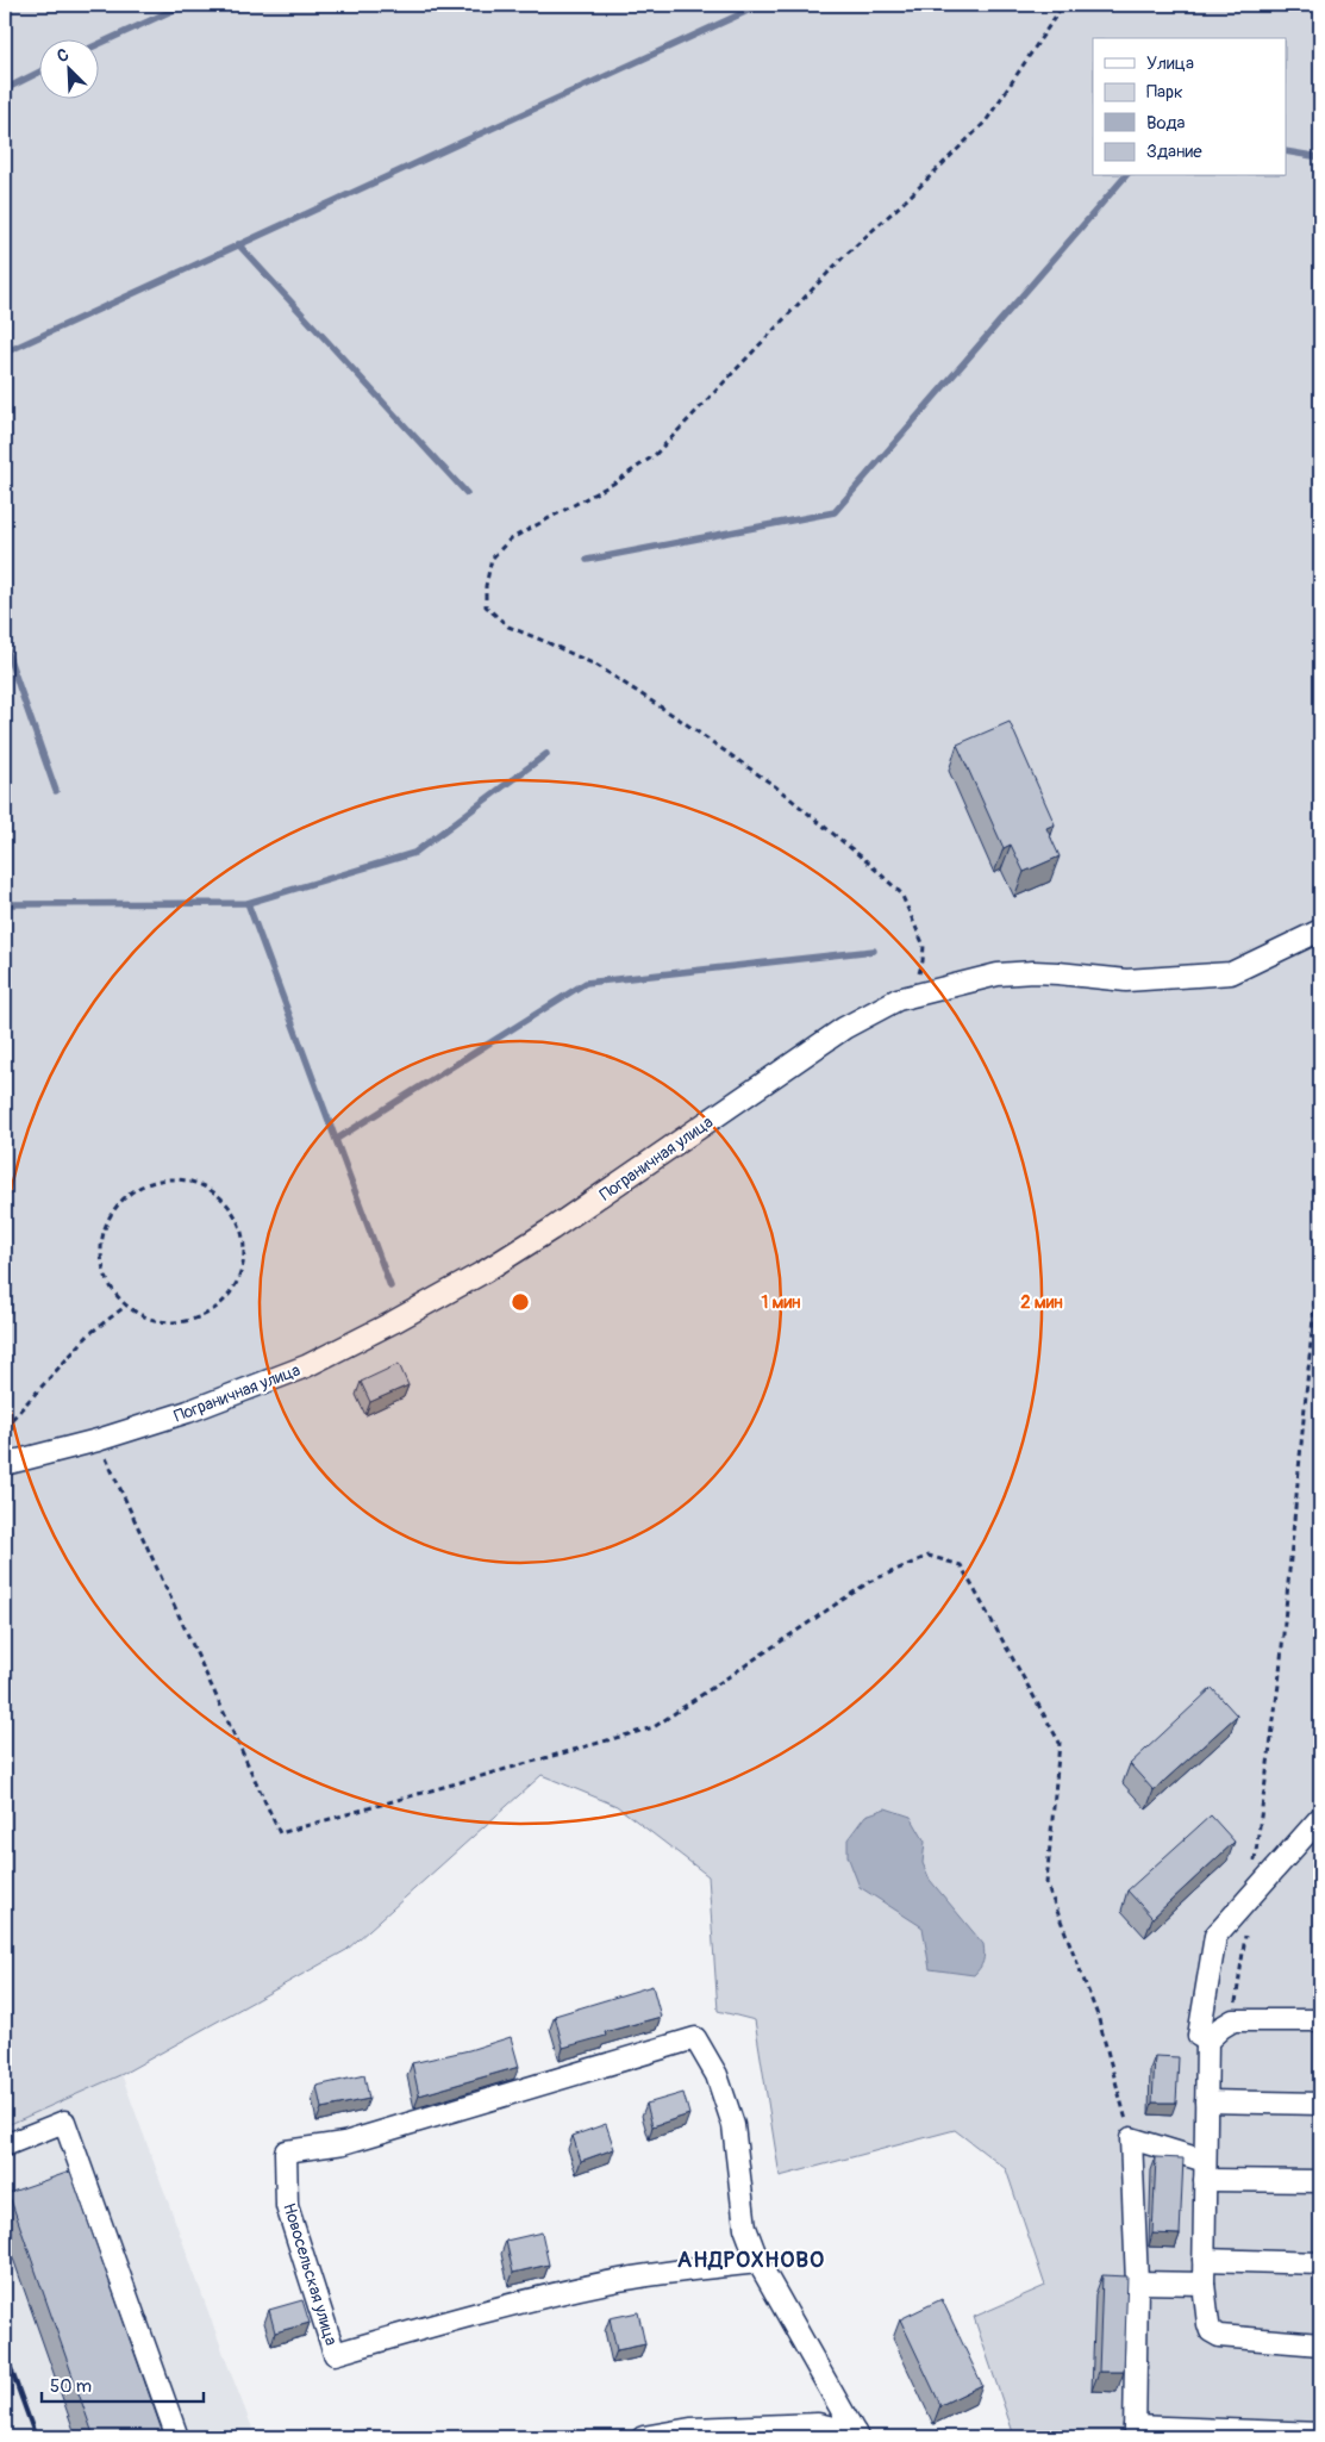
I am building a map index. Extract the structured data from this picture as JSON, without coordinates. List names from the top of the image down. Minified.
{"streets":{"street":["Пограничная улица","Новосельская улица"]},"districts":["АНДРОХНОВО"],"legend":["Улица","Парк","Вода","Здание"],"scale_bar":"50 m","north":"top left","rings":["1 мин","2 мин"]}
